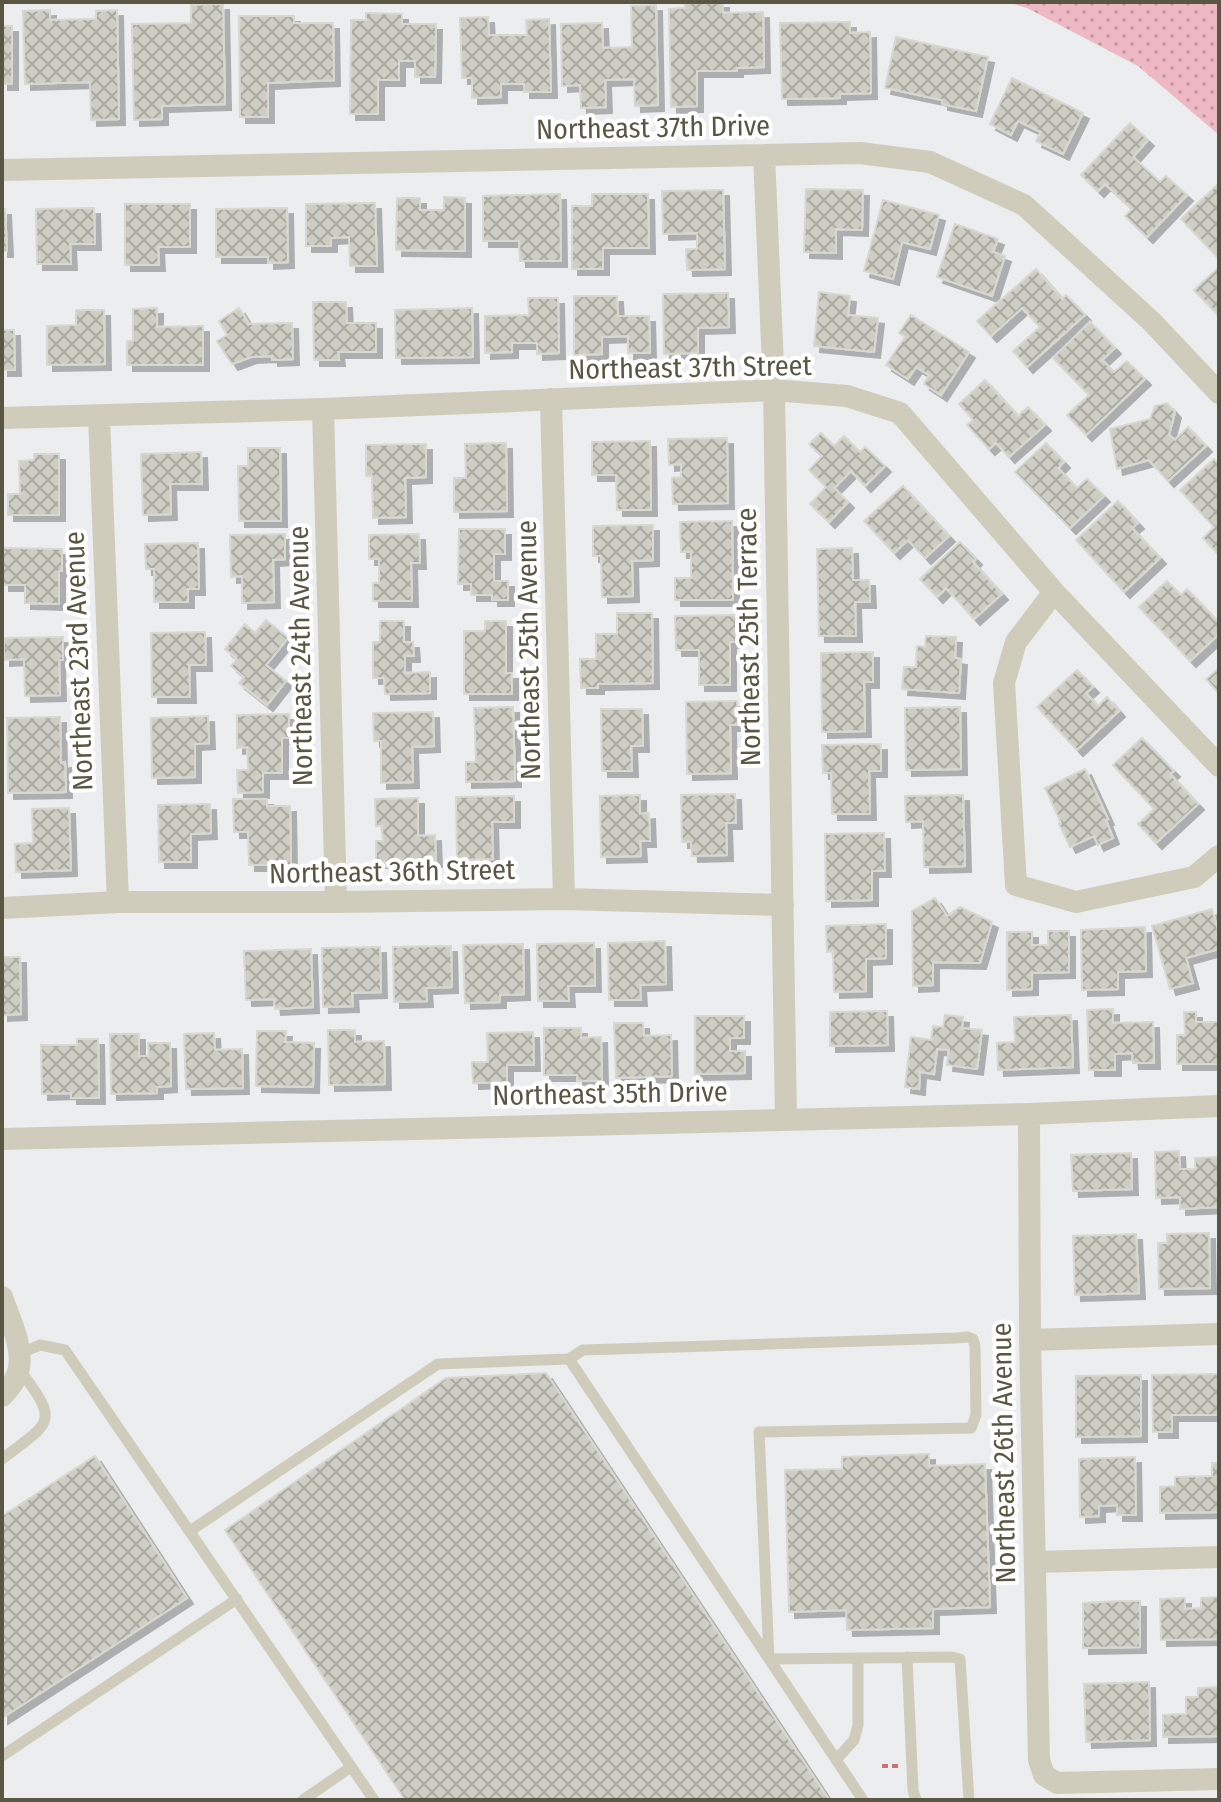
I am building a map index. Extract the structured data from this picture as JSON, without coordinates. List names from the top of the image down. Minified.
{"streets":{"street":["Northeast 37th Drive","Northeast 37th Street","Northeast 25th Terrace","Northeast 25th Avenue","Northeast 24th Avenue","Northeast 23rd Avenue","Northeast 36th Street","Northeast 35th Drive","Northeast 26th Avenue"]},"crossings":[["Northeast 37th Drive","Northeast 25th Terrace"],["Northeast 37th Street","Northeast 25th Terrace"],["Northeast 37th Street","Northeast 25th Avenue"],["Northeast 37th Street","Northeast 24th Avenue"],["Northeast 37th Street","Northeast 23rd Avenue"],["Northeast 25th Terrace","Northeast 36th Street"],["Northeast 25th Terrace","Northeast 35th Drive"],["Northeast 25th Avenue","Northeast 36th Street"],["Northeast 24th Avenue","Northeast 36th Street"],["Northeast 23rd Avenue","Northeast 36th Street"],["Northeast 35th Drive","Northeast 26th Avenue"]]}
